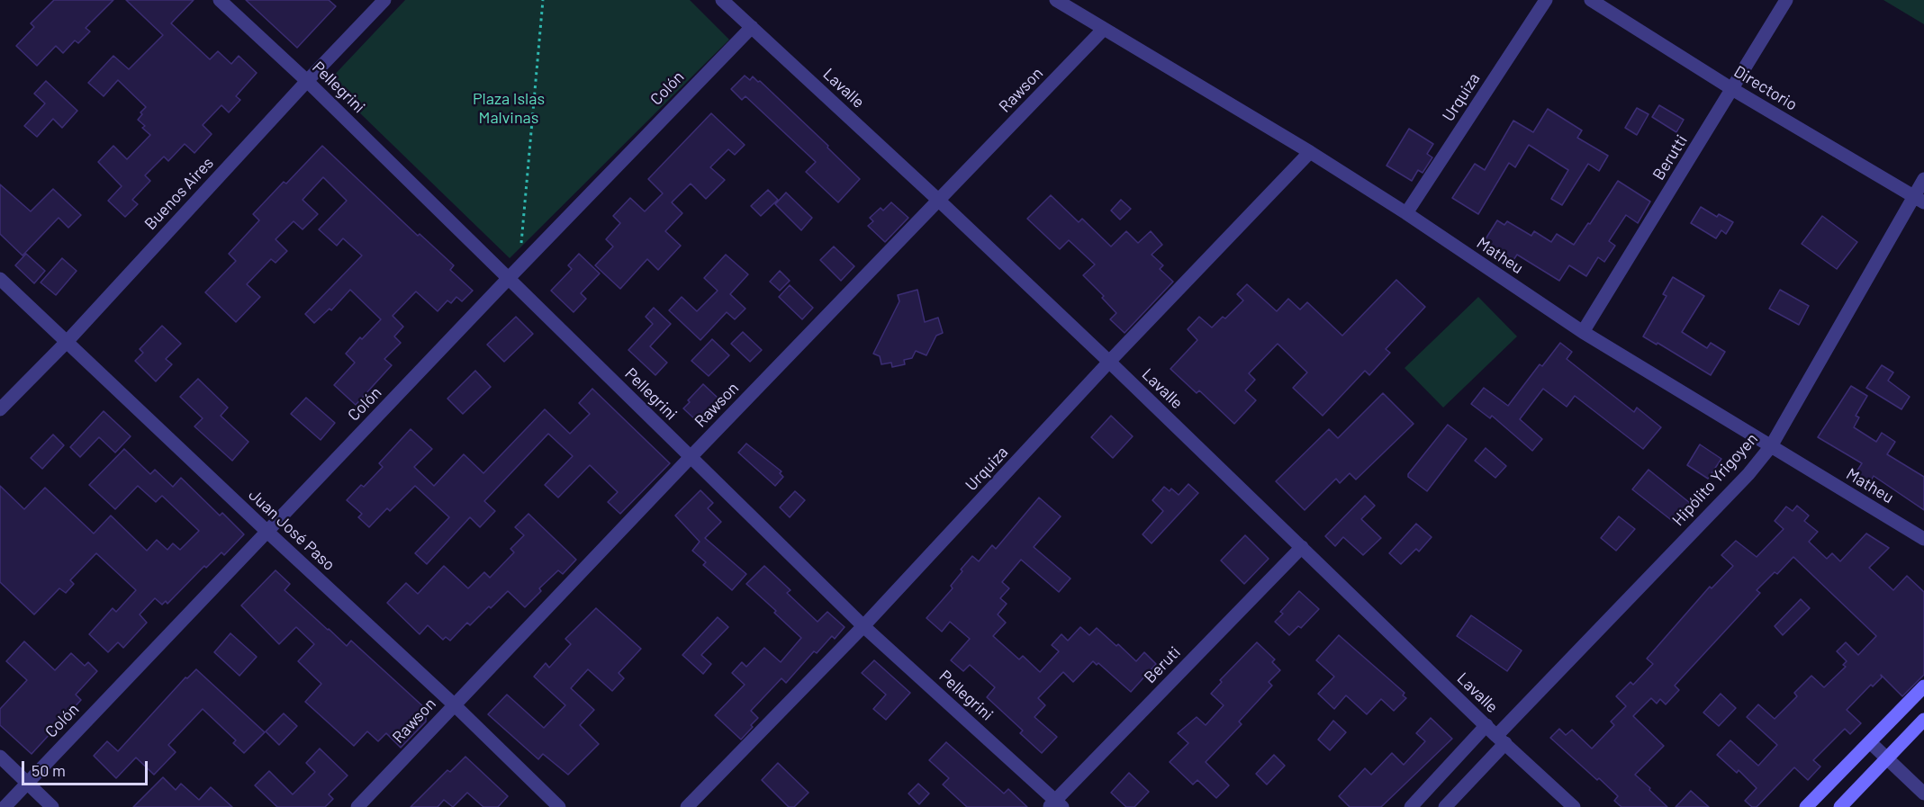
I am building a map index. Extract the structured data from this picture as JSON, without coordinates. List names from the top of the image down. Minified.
{"streets":{"street":["Pellegrini","Colón","Lavalle","Directorio","Rawson","Urquiza","Berutti","Buenos Aires","Matheu","Hipólito Yrigoyen","Juan José Paso","Beruti"]},"crossings":[["Pellegrini","Colón"],["Pellegrini","Rawson"],["Pellegrini","Urquiza"],["Pellegrini","Buenos Aires"],["Pellegrini","Beruti"],["Colón","Lavalle"],["Colón","Juan José Paso"],["Lavalle","Rawson"],["Lavalle","Urquiza"],["Lavalle","Hipólito Yrigoyen"],["Lavalle","Beruti"],["Directorio","Berutti"],["Directorio","Hipólito Yrigoyen"],["Rawson","Matheu"],["Rawson","Juan José Paso"],["Urquiza","Matheu"],["Berutti","Matheu"],["Buenos Aires","Juan José Paso"],["Matheu","Hipólito Yrigoyen"]],"parks":["Plaza Islas Malvinas"],"scale_bar":"50 m"}
